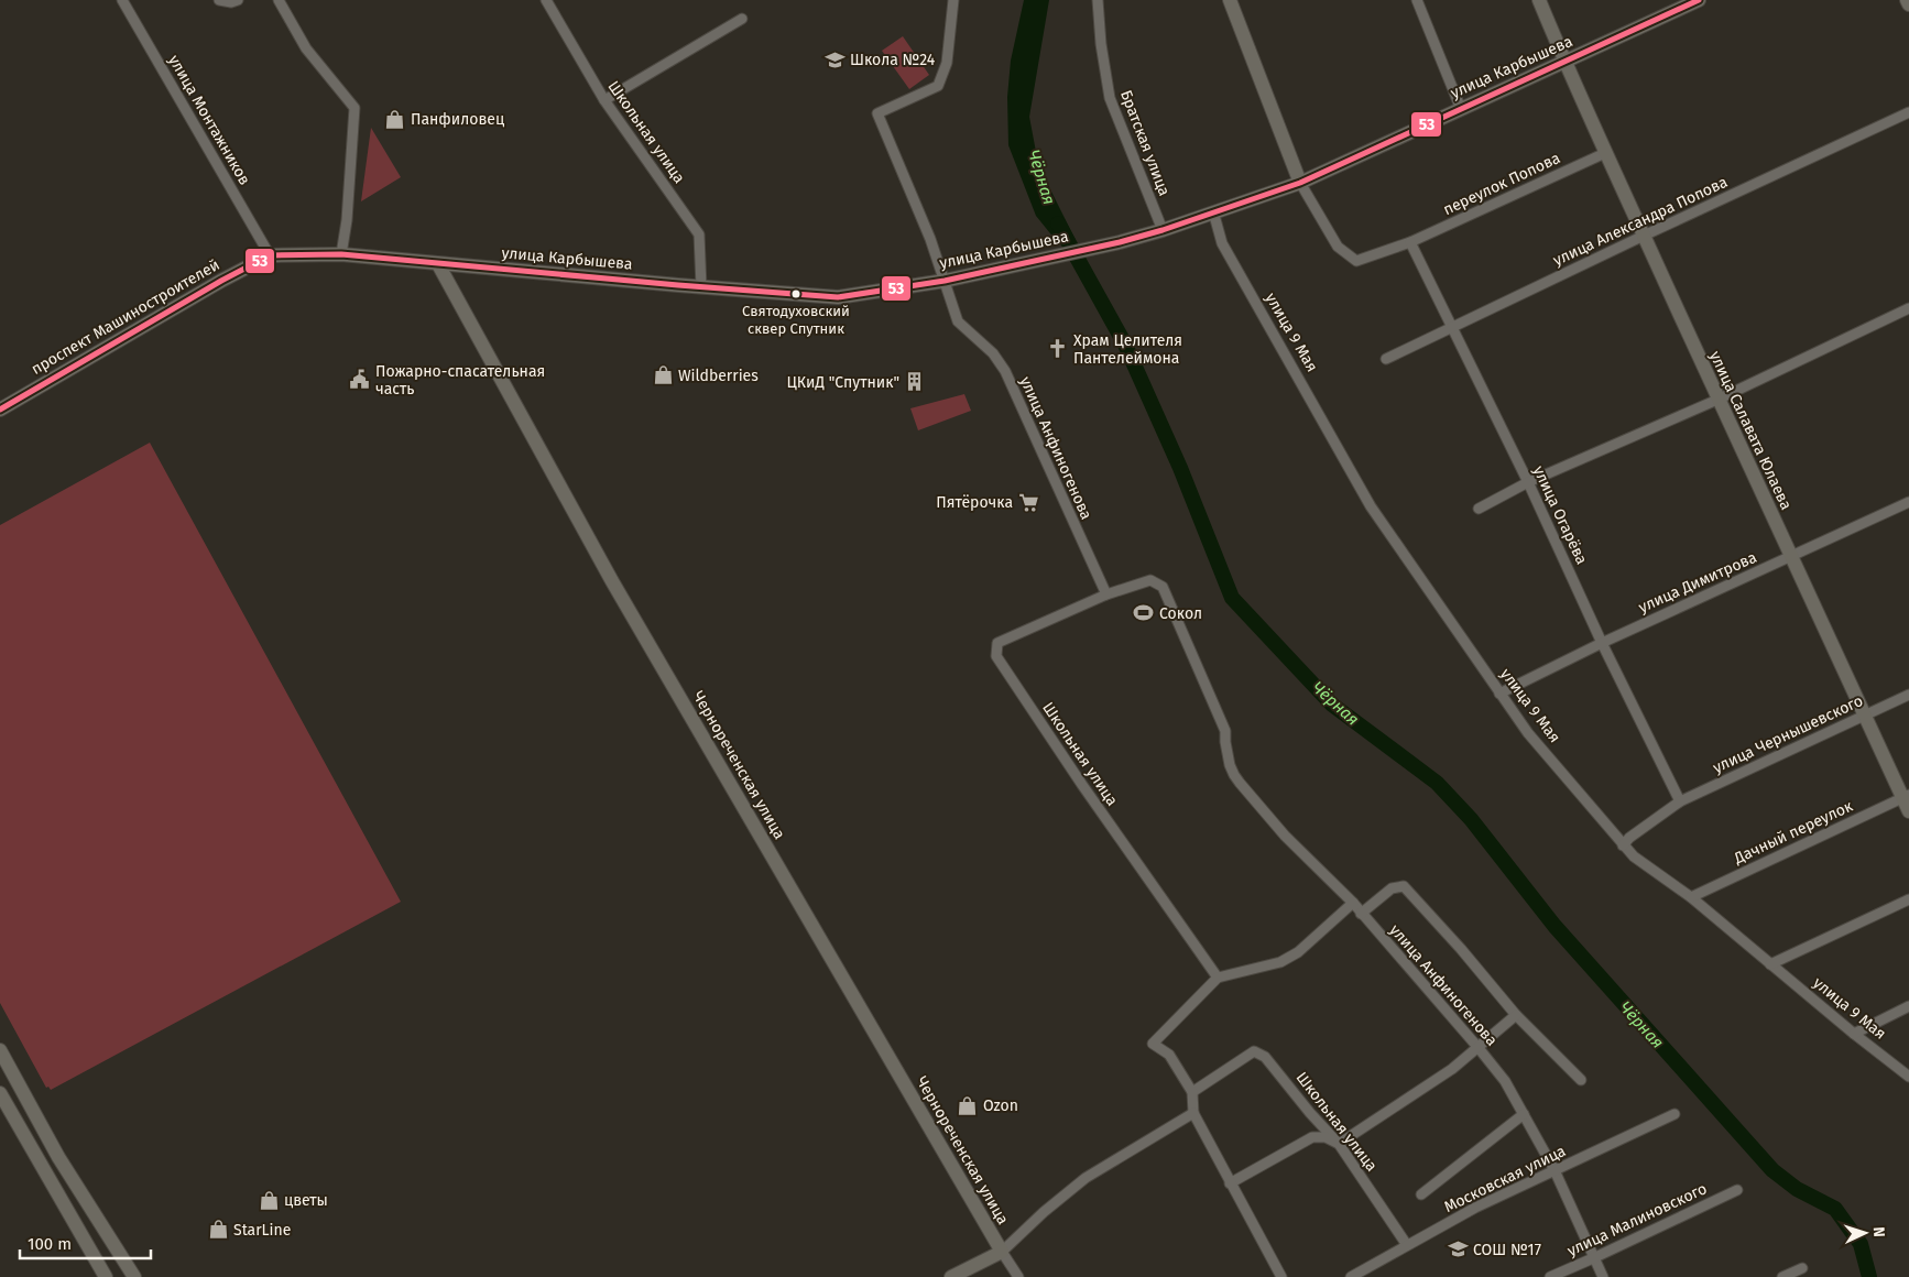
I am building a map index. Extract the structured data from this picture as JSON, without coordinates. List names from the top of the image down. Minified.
{"streets":{"main road":["улица Карбышева","проспект Машиностроителей","улица Салавата Юлаева","Чернореченская улица"],"street":["улица Монтажников","Школьная улица","Братская улица","переулок Попова","улица Александра Попова","улица 9 Мая","улица Анфиногенова","улица Огарёва","улица Димитрова","улица Чернышевского","Дачный переулок","Московская улица","улица Малиновского"]},"crossings":[["улица Карбышева","улица Монтажников"],["улица Карбышева","Школьная улица"],["улица Карбышева","Братская улица"],["улица Карбышева","переулок Попова"],["улица Карбышева","проспект Машиностроителей"],["улица Карбышева","улица 9 Мая"],["улица Карбышева","улица Салавата Юлаева"],["улица Карбышева","улица Анфиногенова"],["улица Карбышева","Чернореченская улица"],["улица Монтажников","проспект Машиностроителей"],["Школьная улица","улица Анфиногенова"],["Школьная улица","Московская улица"],["переулок Попова","улица Салавата Юлаева"],["переулок Попова","улица Огарёва"],["улица Александра Попова","улица Салавата Юлаева"],["улица Александра Попова","улица Огарёва"],["улица 9 Мая","улица Димитрова"],["улица 9 Мая","улица Чернышевского"],["улица 9 Мая","Дачный переулок"],["улица Салавата Юлаева","улица Димитрова"],["улица Салавата Юлаева","улица Чернышевского"],["улица Салавата Юлаева","Дачный переулок"],["улица Анфиногенова","Московская улица"],["улица Анфиногенова","улица Малиновского"],["улица Огарёва","улица Димитрова"],["улица Огарёва","улица Чернышевского"]],"water":["Чёрная"],"places":{"school or university":["Школа №24","СОШ №17"],"shop":["Панфиловец","Wildberries","Ozon","цветы","StarLine"],"other":["Святодуховский сквер Спутник"],"church":["Храм Целителя Пантелеймона"],"public building":["Пожарно-спасательная часть"],"building":["ЦКиД \"Спутник\""],"supermarket":["Пятёрочка"],"sports":["Сокол"]},"lines":["transit line 53"],"scale_bar":"100 m","north":"right"}
